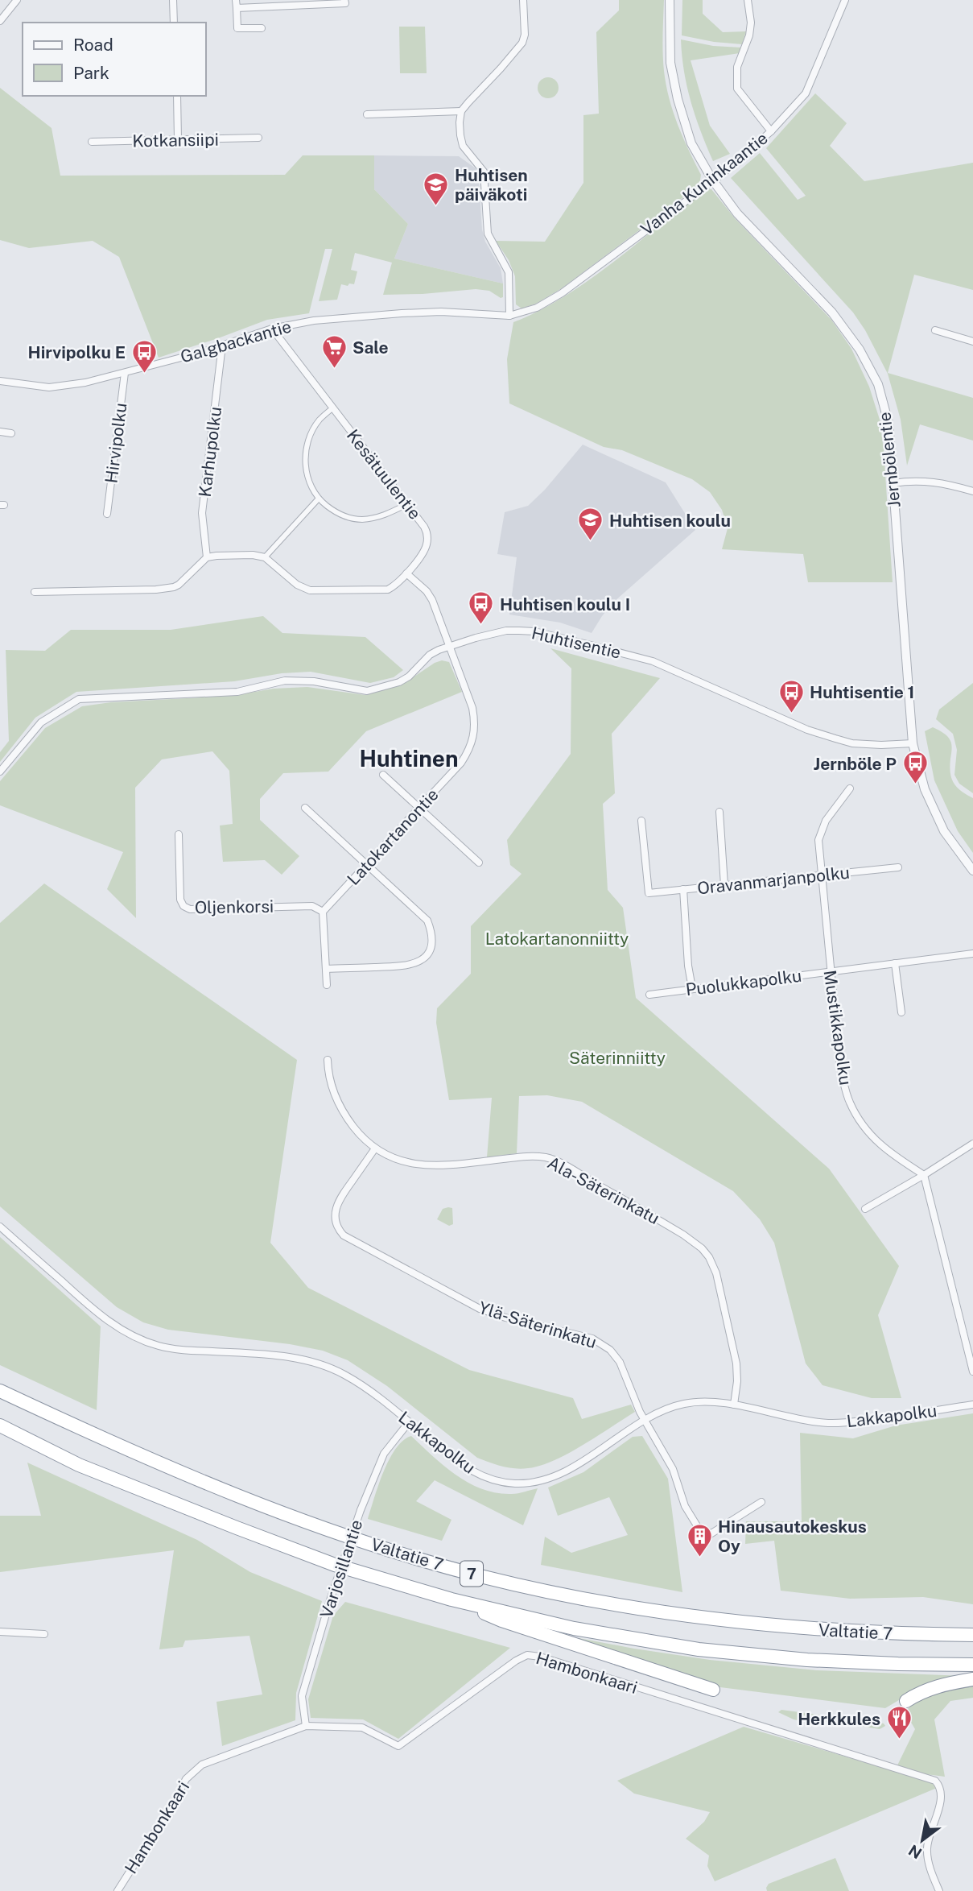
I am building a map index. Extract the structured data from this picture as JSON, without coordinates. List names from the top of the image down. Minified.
{"streets":{"highway":["Valtatie 7","7"],"street":["Kotkansiipi","Vanha Kuninkaantie","Galgbackantie","Hirvipolku","Karhupolku","Jernbölentie","Kesätuulentie","Huhtisentie","Latokartanontie","Oravanmarjanpolku","Oljenkorsi","Puolukkapolku","Mustikkapolku","Ala-Säterinkatu","Ylä-Säterinkatu","Lakkapolku","Varjosillantie","Hambonkaari"]},"crossings":[["Vanha Kuninkaantie","Galgbackantie"],["Vanha Kuninkaantie","Jernbölentie"],["Galgbackantie","Hirvipolku"],["Galgbackantie","Karhupolku"],["Galgbackantie","Kesätuulentie"],["Jernbölentie","Huhtisentie"],["Kesätuulentie","Latokartanontie"],["Huhtisentie","Latokartanontie"],["Latokartanontie","Oljenkorsi"],["Oravanmarjanpolku","Mustikkapolku"],["Puolukkapolku","Mustikkapolku"],["Ala-Säterinkatu","Ylä-Säterinkatu"],["Ala-Säterinkatu","Lakkapolku"],["Ylä-Säterinkatu","Lakkapolku"],["Lakkapolku","Varjosillantie"],["Varjosillantie","Hambonkaari"]],"districts":["Huhtinen"],"parks":["Latokartanonniitty","Säterinniitty"],"places":{"school or university":["Huhtisen päiväkoti","Huhtisen koulu"],"supermarket":["Sale"],"bus stop":["Hirvipolku E","Huhtisen koulu I","Huhtisentie 1","Jernböle P"],"building":["Hinausautokeskus Oy"],"restaurant":["Herkkules"]},"legend":["Road","Park"],"north":"bottom left"}
